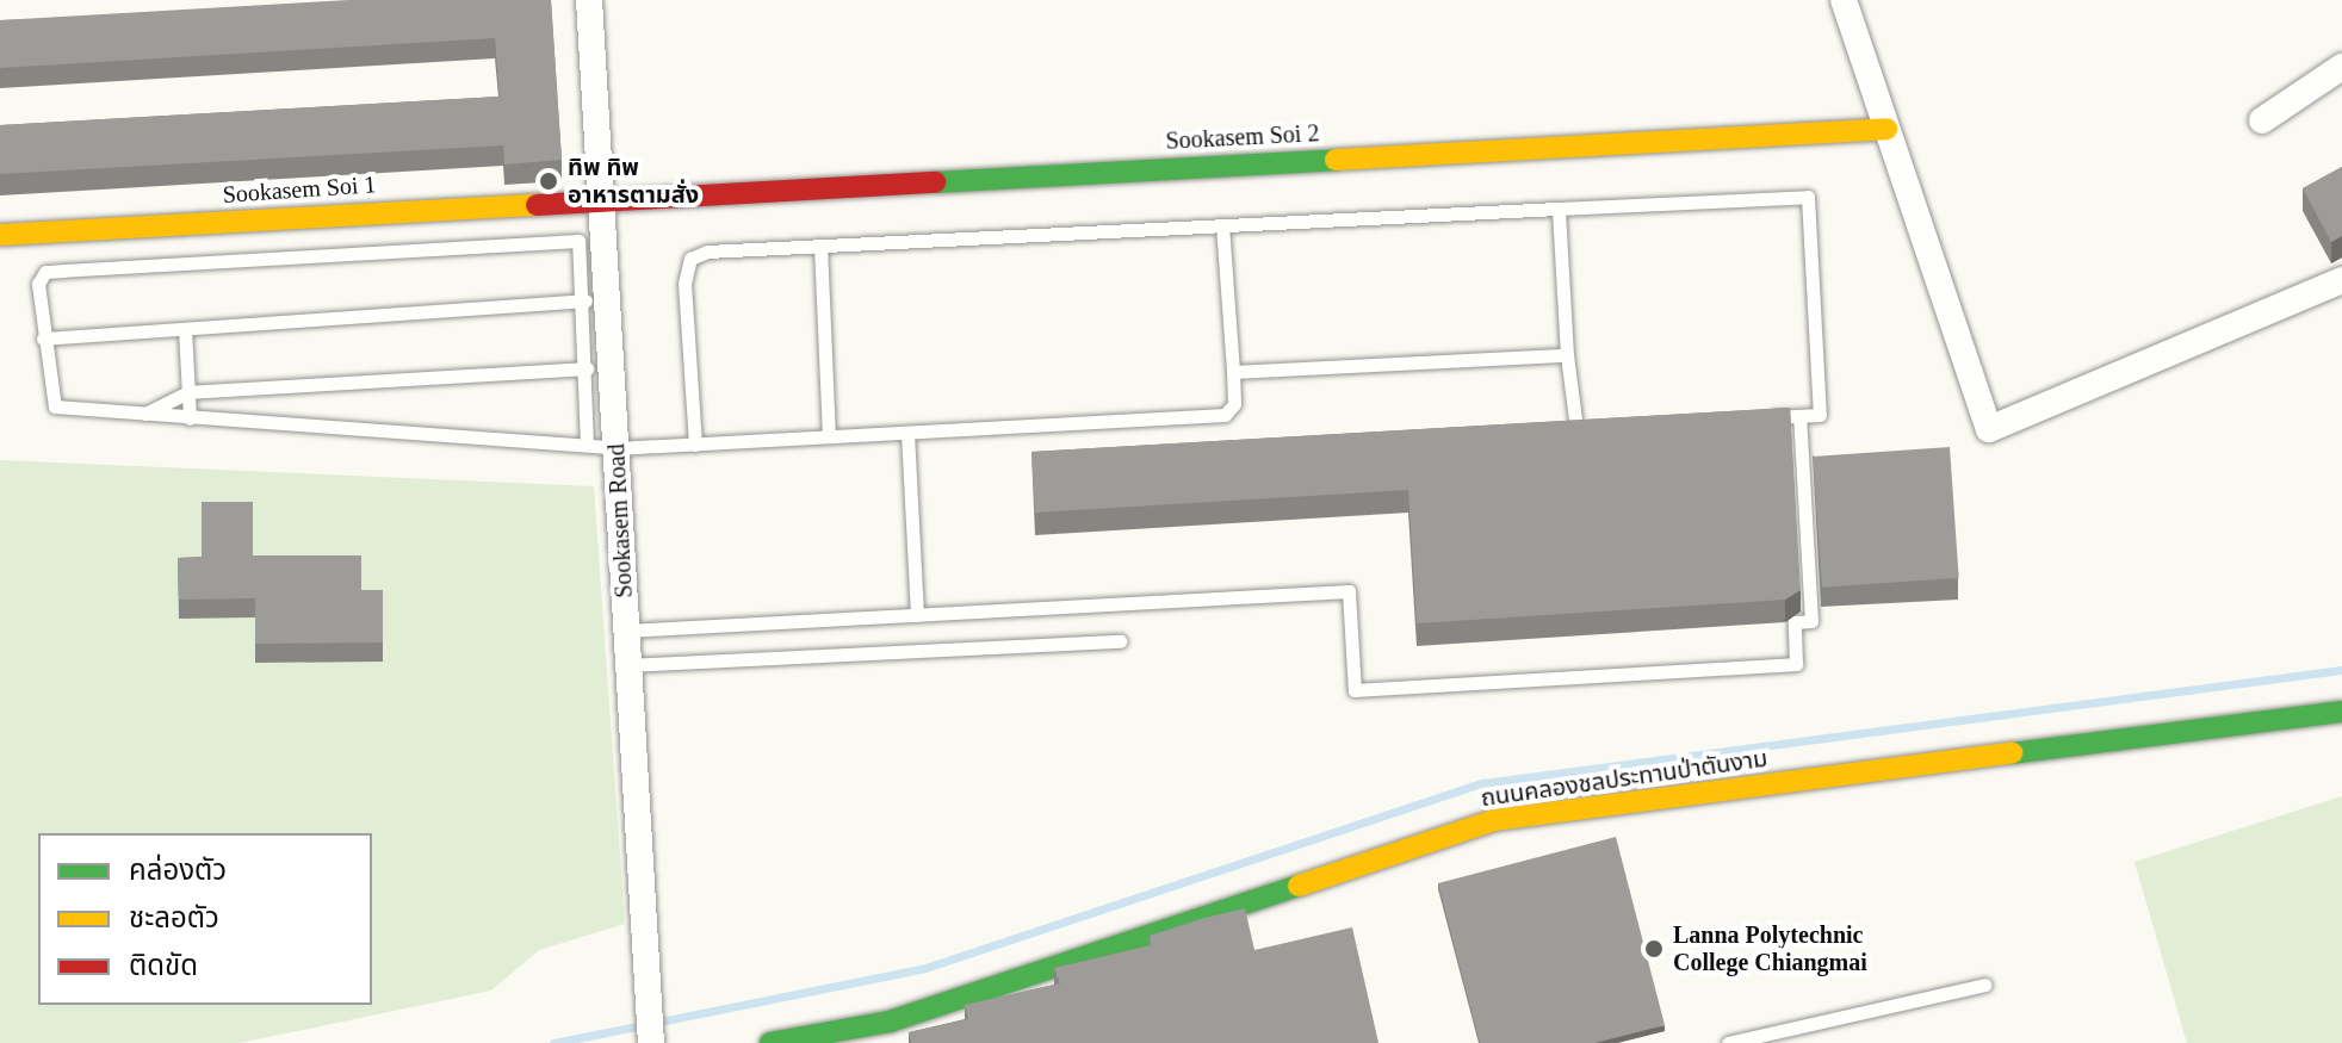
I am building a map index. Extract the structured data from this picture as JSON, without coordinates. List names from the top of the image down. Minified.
{"streets":{"street":["Sookasem Soi 2","Sookasem Soi 1","Sookasem Road","ถนนคลองชลประทานป่าตันงาม"]},"crossings":[["Sookasem Soi 2","Sookasem Soi 1"],["Sookasem Soi 2","Sookasem Road"],["Sookasem Soi 1","Sookasem Road"]],"places":["ทิพ ทิพ อาหารตามสั่ง","Lanna Polytechnic College Chiangmai"],"legend":["คล่องตัว","ชะลอตัว","ติดขัด"]}
